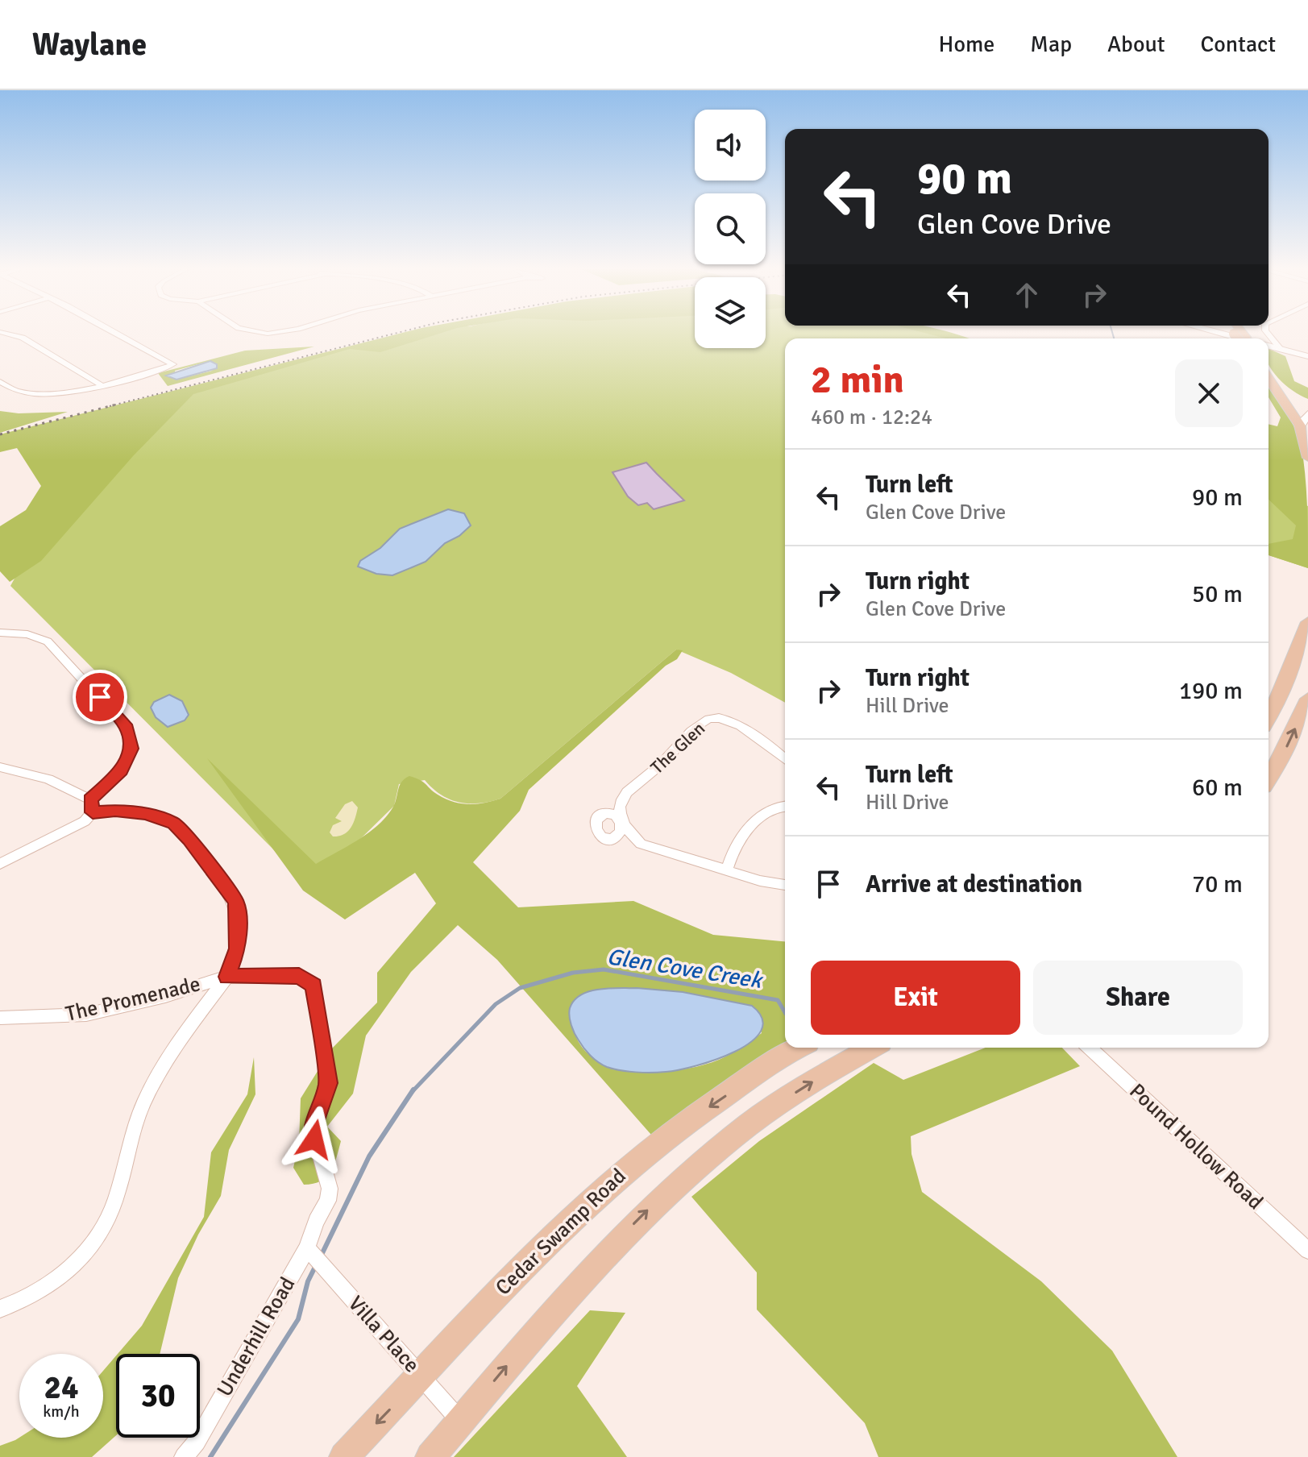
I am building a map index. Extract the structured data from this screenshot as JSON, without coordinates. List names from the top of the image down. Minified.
{"streets":{"main road":["Cedar Swamp Road"],"street":["The Glen","The Promenade","Pound Hollow Road","Villa Place","Underhill Road"]},"crossings":[["The Promenade","Villa Place"],["The Promenade","Underhill Road"],["Cedar Swamp Road","Villa Place"],["Villa Place","Underhill Road"]],"water":["Glen Cove Creek"],"page":{"header":"Waylane","nav":["Home","Map","About","Contact"],"turn":["90 m","Glen Cove Drive"],"heading":["2 min","460 m · 12:24"],"list":[{"name":"Turn left","note":"Glen Cove Drive","value":"90 m"},{"name":"Turn right","note":"Glen Cove Drive","value":"50 m"},{"name":"Turn right","note":"Hill Drive","value":"190 m"},{"name":"Turn left","note":"Hill Drive","value":"60 m"},{"name":"Arrive at destination","value":"70 m"}],"buttons":["Exit","Share"],"speed":"24 km/h","limit":"30"}}
